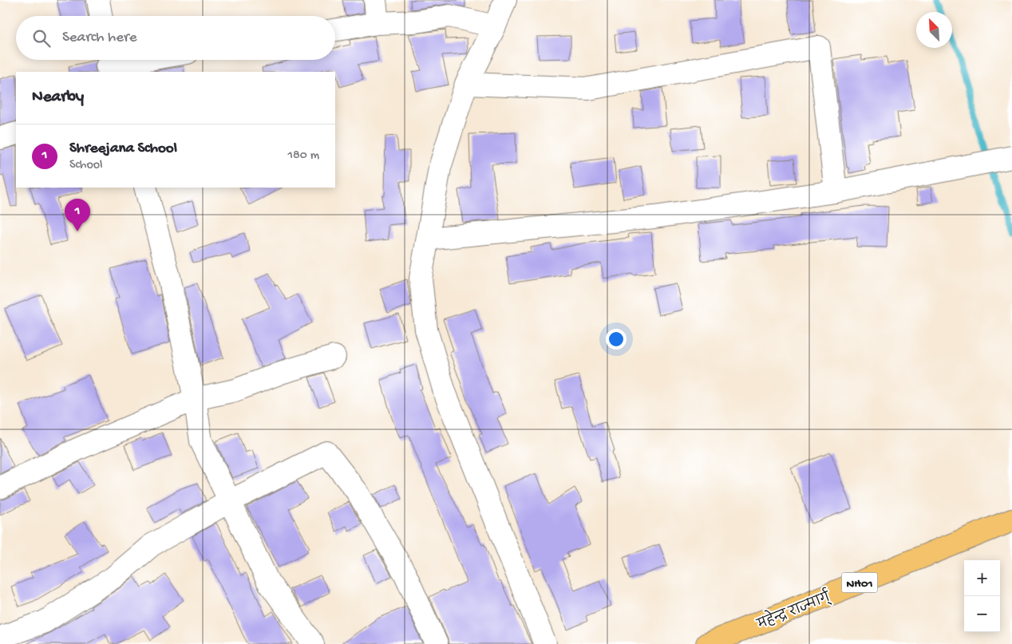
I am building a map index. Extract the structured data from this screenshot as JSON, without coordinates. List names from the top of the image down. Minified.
{"streets":{"highway":["NH01","महेन्द्र राज्मार्ग्"]},"north":"top left","page":{"search":"Search here","heading":"Nearby","list":[{"mark":"1","name":"Shreejana School","note":"School","value":"180 m"}],"pins":"1","map_buttons":["+","−"]}}
